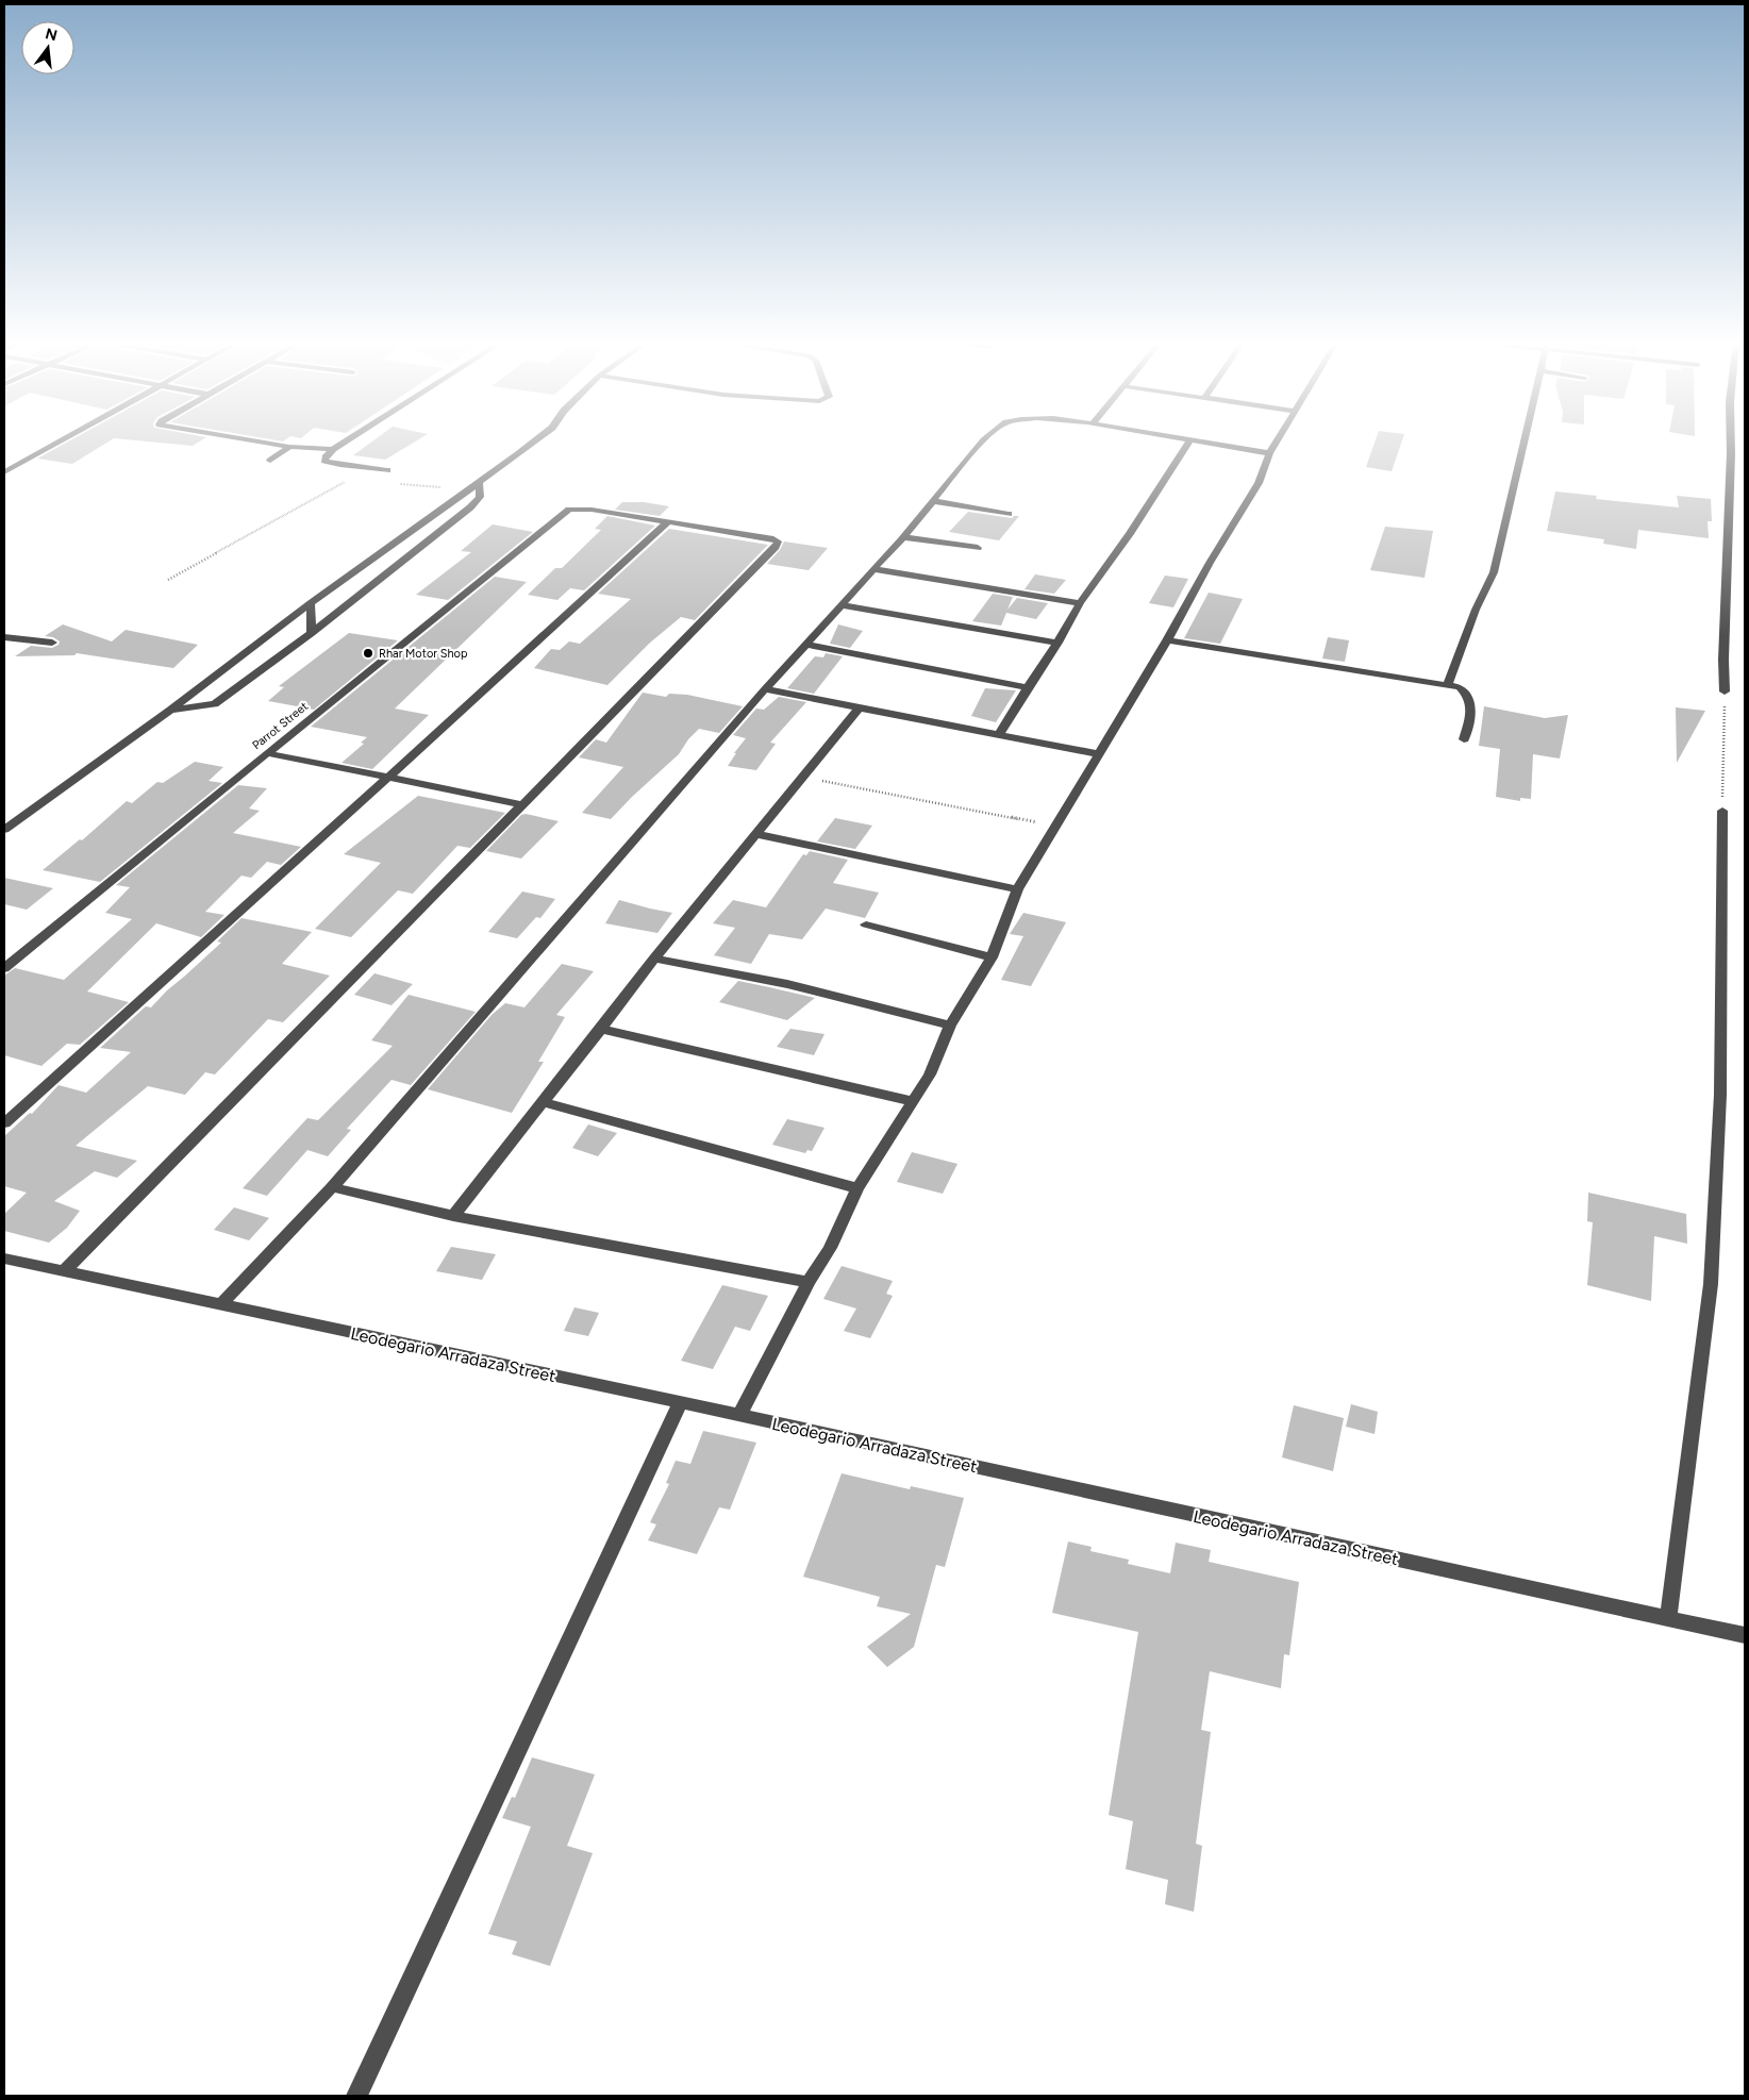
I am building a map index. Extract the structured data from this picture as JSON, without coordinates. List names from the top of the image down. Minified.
{"streets":{"street":["Parrot Street","Leodegario Arradaza Street"]},"places":["Rhar Motor Shop"],"north":"top"}
